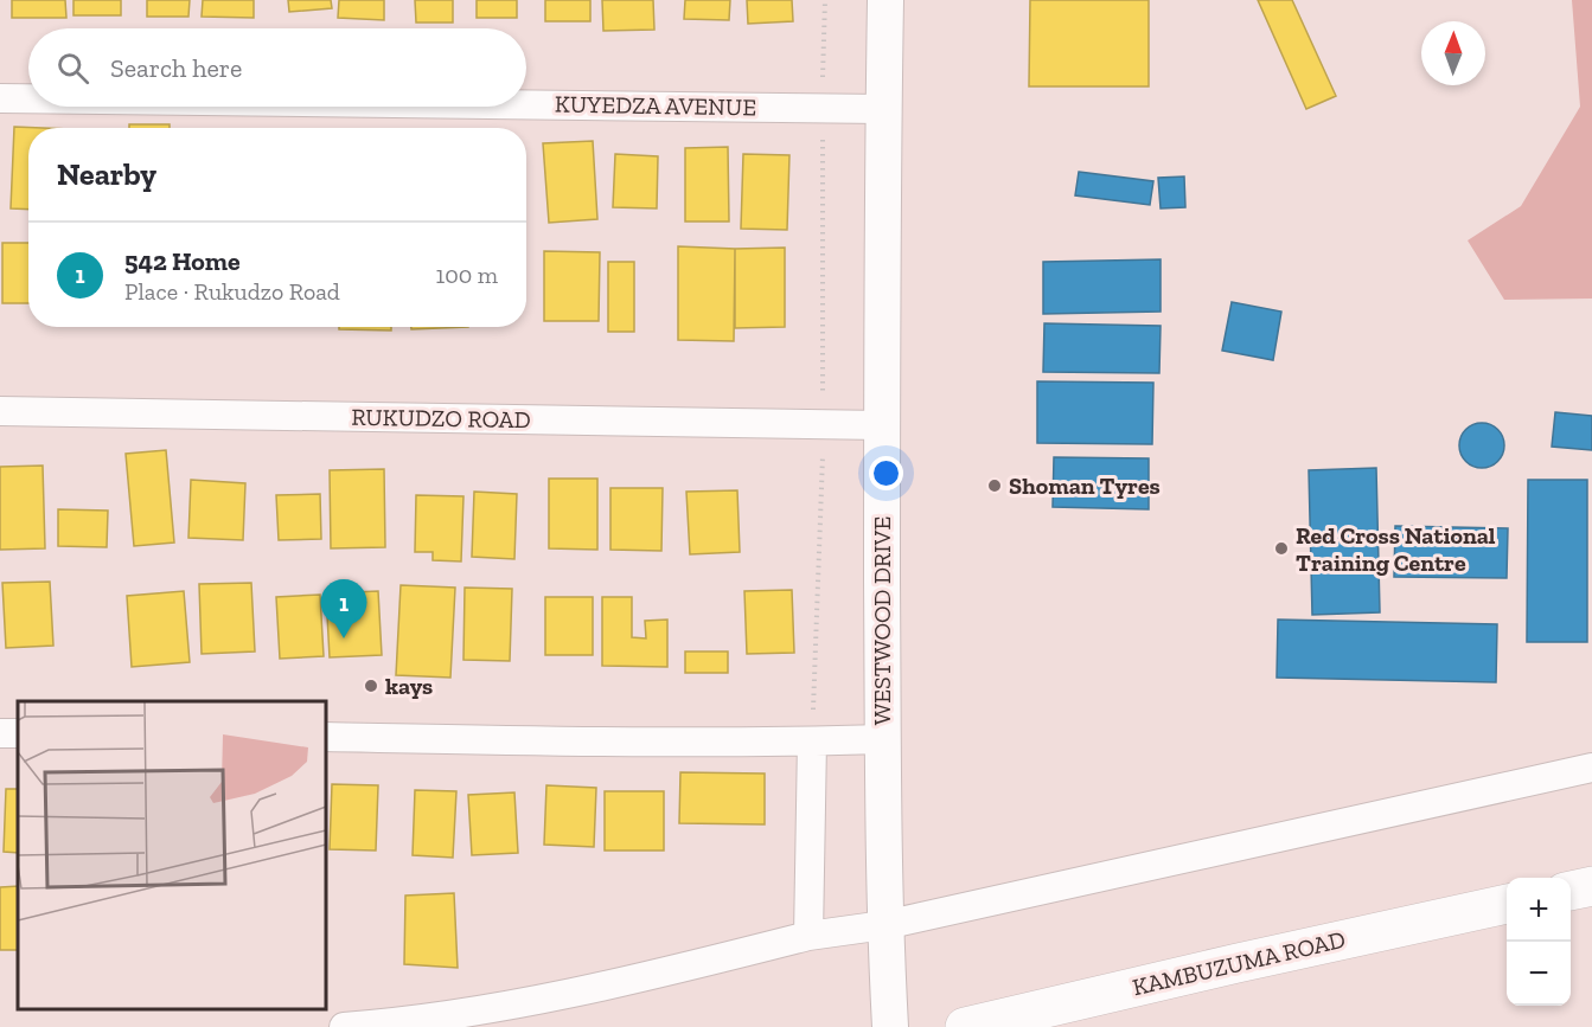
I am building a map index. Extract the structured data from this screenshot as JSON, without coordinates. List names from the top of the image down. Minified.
{"streets":{"main road":["KAMBUZUMA ROAD"],"street":["KUYEDZA AVENUE","RUKUDZO ROAD","WESTWOOD DRIVE"]},"crossings":[["KUYEDZA AVENUE","WESTWOOD DRIVE"],["RUKUDZO ROAD","WESTWOOD DRIVE"]],"places":["Shoman Tyres","Red Cross National Training Centre","kays"],"north":"top","page":{"search":"Search here","heading":"Nearby","list":[{"mark":"1","name":"542 Home","note":"Place · Rukudzo Road","value":"100 m"}],"pins":"1","map_buttons":["+","−"]}}
